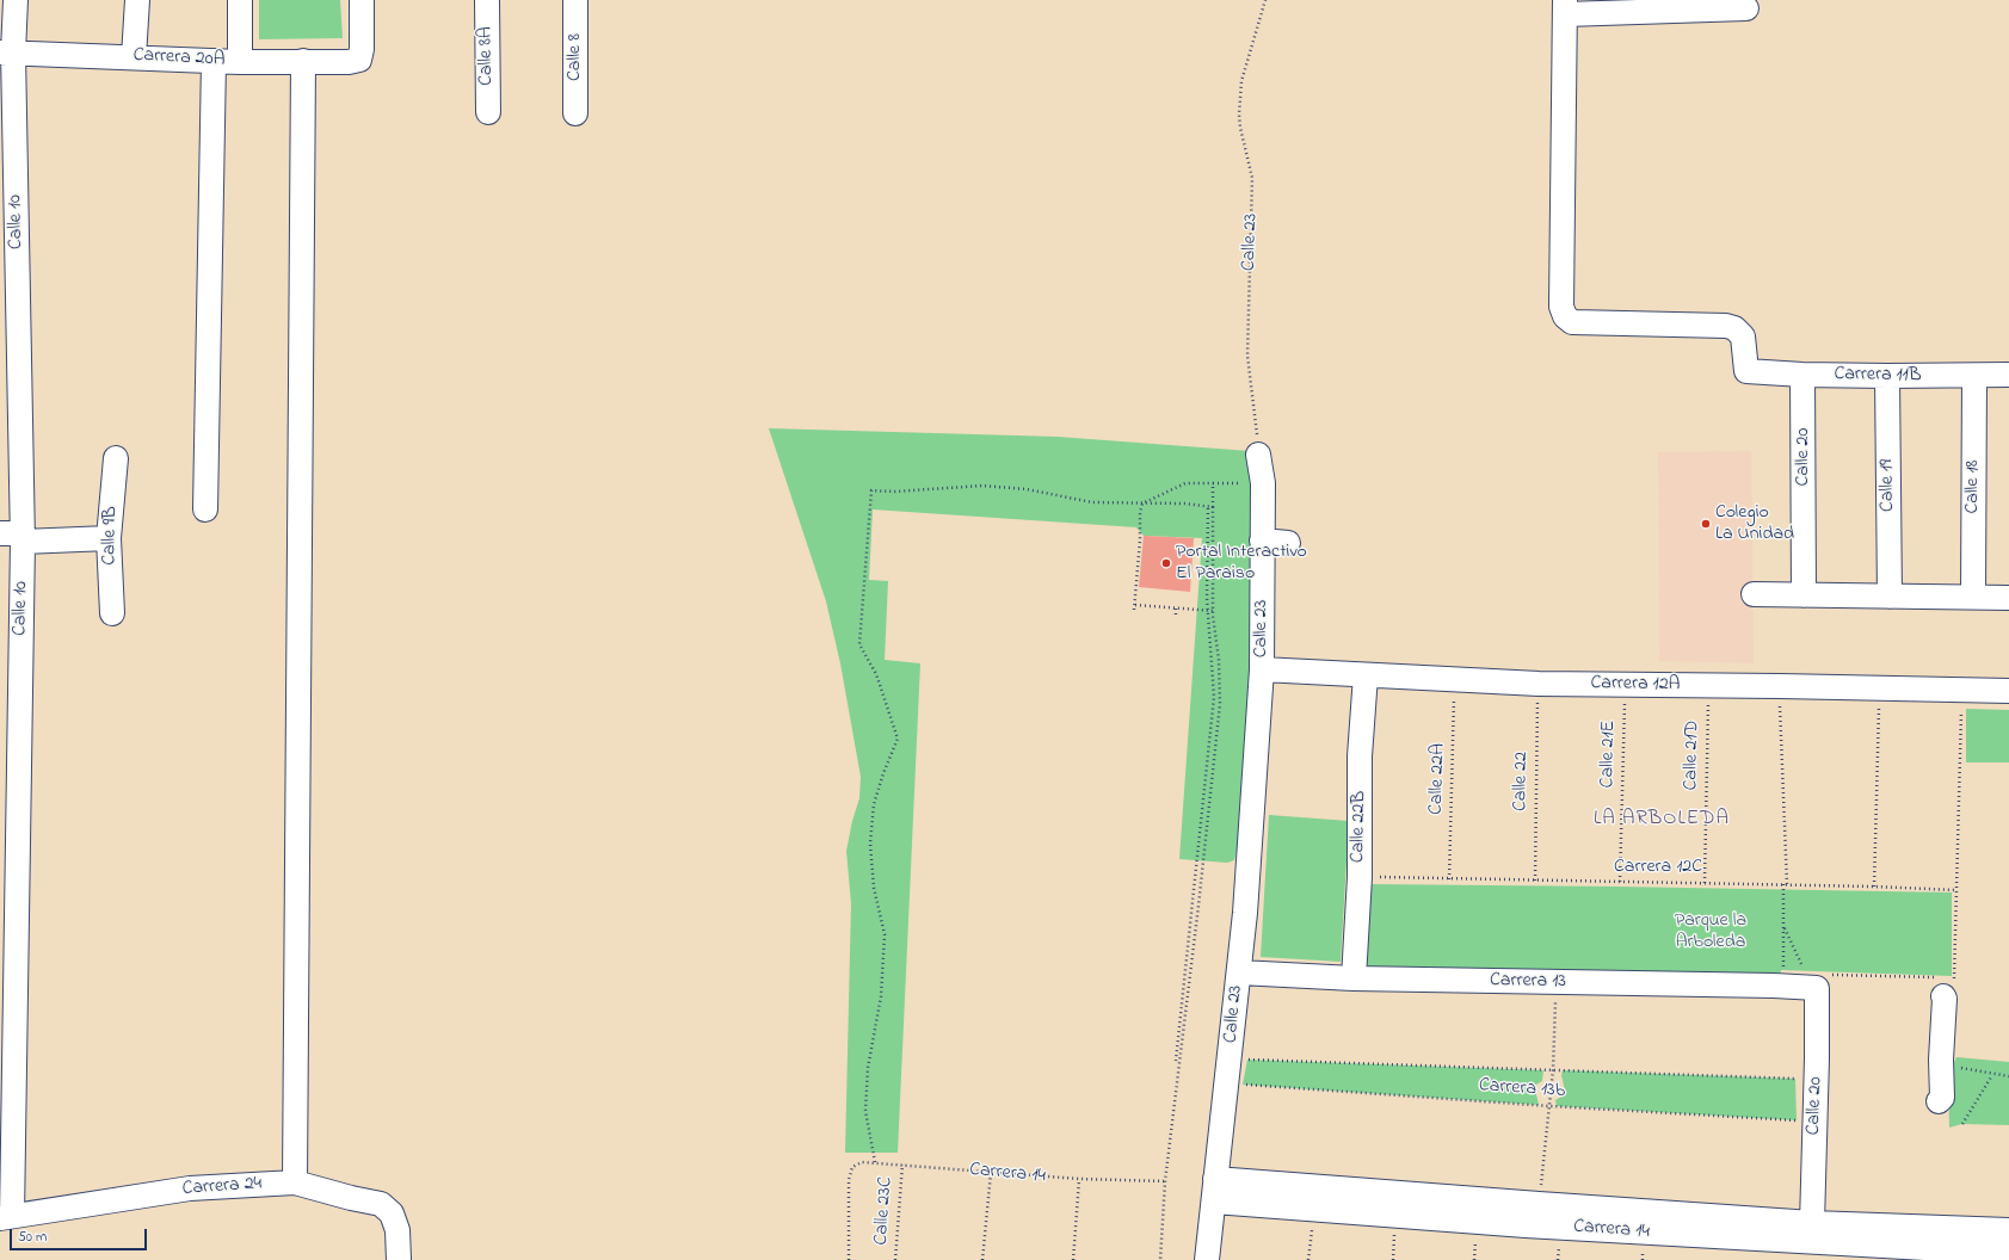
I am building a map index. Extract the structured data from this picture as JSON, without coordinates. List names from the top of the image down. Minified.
{"streets":{"street":["Calle 8A","Calle 8","Carrera 20A","Calle 10","Calle 23","Carrera 11B","Calle 20","Calle 19","Calle 18","Calle 9B","Carrera 12A","Calle 22B","Carrera 13","Carrera 14","Carrera 24"],"path":["Calle 21E","Calle 21D","Calle 22A","Calle 22","Carrera 12C","Carrera 13b","Calle 23C"]},"crossings":[["Carrera 20A","Calle 10"],["Calle 10","Carrera 24"],["Calle 23","Carrera 12A"],["Calle 23","Carrera 13"],["Calle 23","Carrera 13b"],["Calle 23","Carrera 14"],["Carrera 11B","Calle 20"],["Carrera 11B","Calle 19"],["Carrera 11B","Calle 18"],["Calle 20","Carrera 13"],["Calle 20","Carrera 13b"],["Calle 20","Carrera 14"],["Carrera 12A","Calle 21E"],["Carrera 12A","Calle 21D"],["Carrera 12A","Calle 22A"],["Carrera 12A","Calle 22"],["Carrera 12A","Calle 22B"],["Calle 21E","Carrera 12C"],["Calle 21D","Carrera 12C"],["Calle 22A","Carrera 12C"],["Calle 22","Carrera 12C"],["Calle 22B","Carrera 12C"],["Calle 22B","Carrera 13"],["Carrera 14","Calle 23C"]],"districts":["LA ARBOLEDA"],"parks":["Parque la Arboleda"],"places":["Colegio La Unidad","Portal Interactivo El Paraiso"],"scale_bar":"50 m"}
